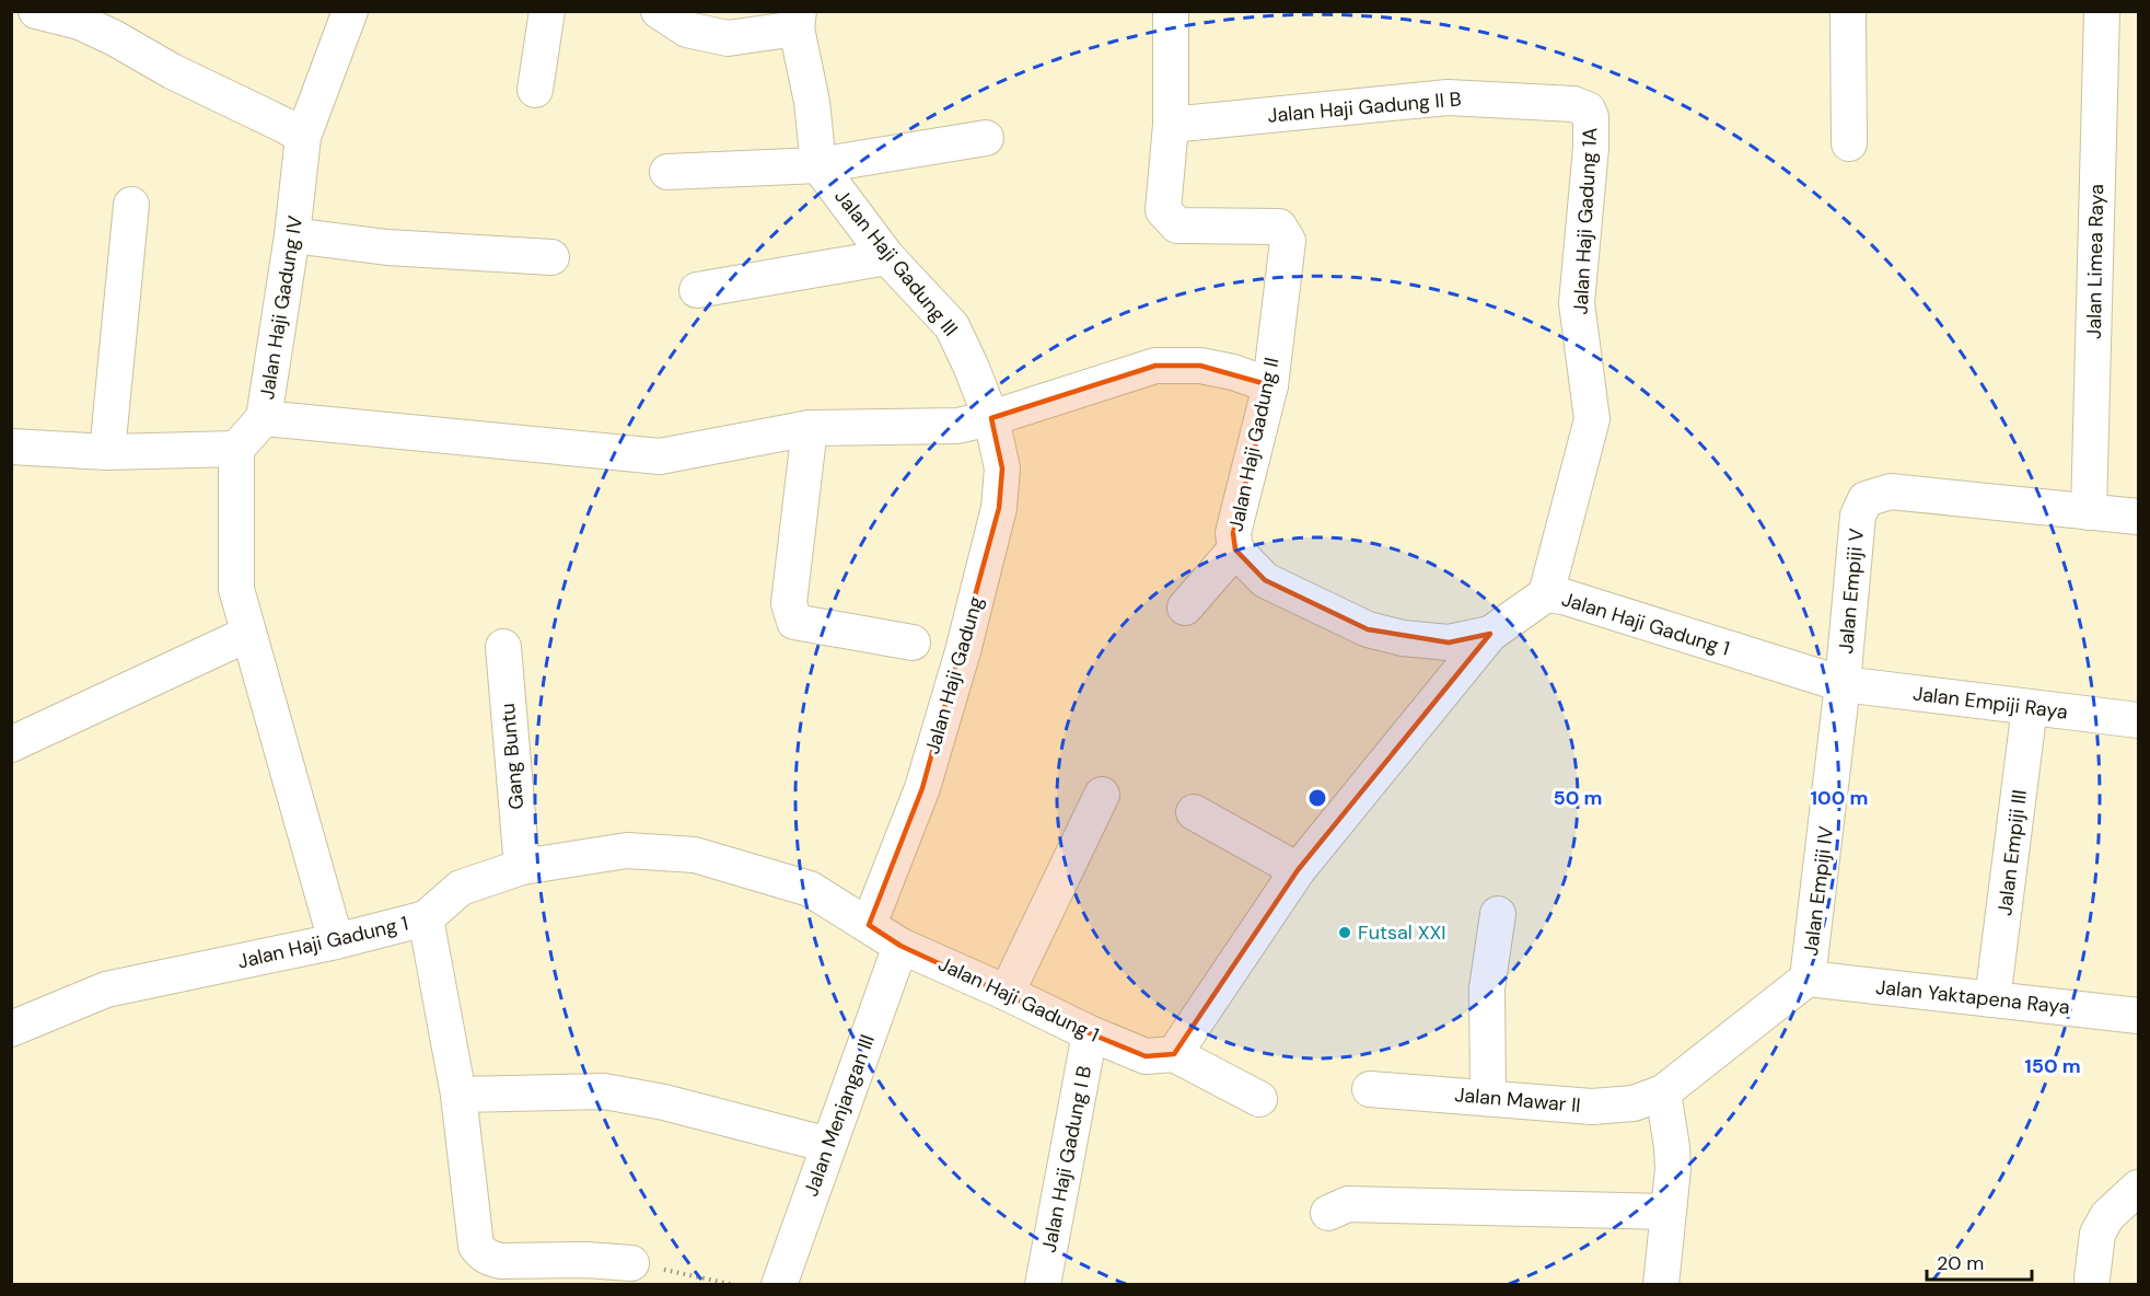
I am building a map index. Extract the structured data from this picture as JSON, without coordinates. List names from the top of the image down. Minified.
{"streets":{"street":["Jalan Haji Gadung II B","Jalan Haji Gadung 1A","Jalan Limea Raya","Jalan Haji Gadung III","Jalan Haji Gadung IV","Jalan Haji Gadung II","Jalan Empiji V","Jalan Haji Gadung 1","Jalan Haji Gadung","Jalan Empiji Raya","Gang Buntu","Jalan Empiji III","Jalan Empiji IV","Jalan Yaktapena Raya","Jalan Mawar II","Jalan Menjangan III","Jalan Haji Gadung I B"]},"crossings":[["Jalan Haji Gadung II B","Jalan Haji Gadung 1A"],["Jalan Haji Gadung II B","Jalan Haji Gadung II"],["Jalan Haji Gadung 1A","Jalan Haji Gadung 1"],["Jalan Limea Raya","Jalan Empiji V"],["Jalan Haji Gadung III","Jalan Haji Gadung"],["Jalan Haji Gadung II","Jalan Haji Gadung 1"],["Jalan Empiji V","Jalan Haji Gadung 1"],["Jalan Empiji V","Jalan Empiji Raya"],["Jalan Empiji V","Jalan Empiji IV"],["Jalan Haji Gadung 1","Jalan Haji Gadung"],["Jalan Haji Gadung 1","Jalan Empiji Raya"],["Jalan Haji Gadung 1","Gang Buntu"],["Jalan Haji Gadung 1","Jalan Empiji IV"],["Jalan Haji Gadung 1","Jalan Menjangan III"],["Jalan Haji Gadung 1","Jalan Haji Gadung I B"],["Jalan Empiji Raya","Jalan Empiji III"],["Jalan Empiji Raya","Jalan Empiji IV"],["Jalan Empiji III","Jalan Yaktapena Raya"],["Jalan Empiji IV","Jalan Yaktapena Raya"],["Jalan Empiji IV","Jalan Mawar II"],["Jalan Yaktapena Raya","Jalan Mawar II"]],"places":["Futsal XXI"],"scale_bar":"20 m","rings":["50 m","100 m","150 m"]}
